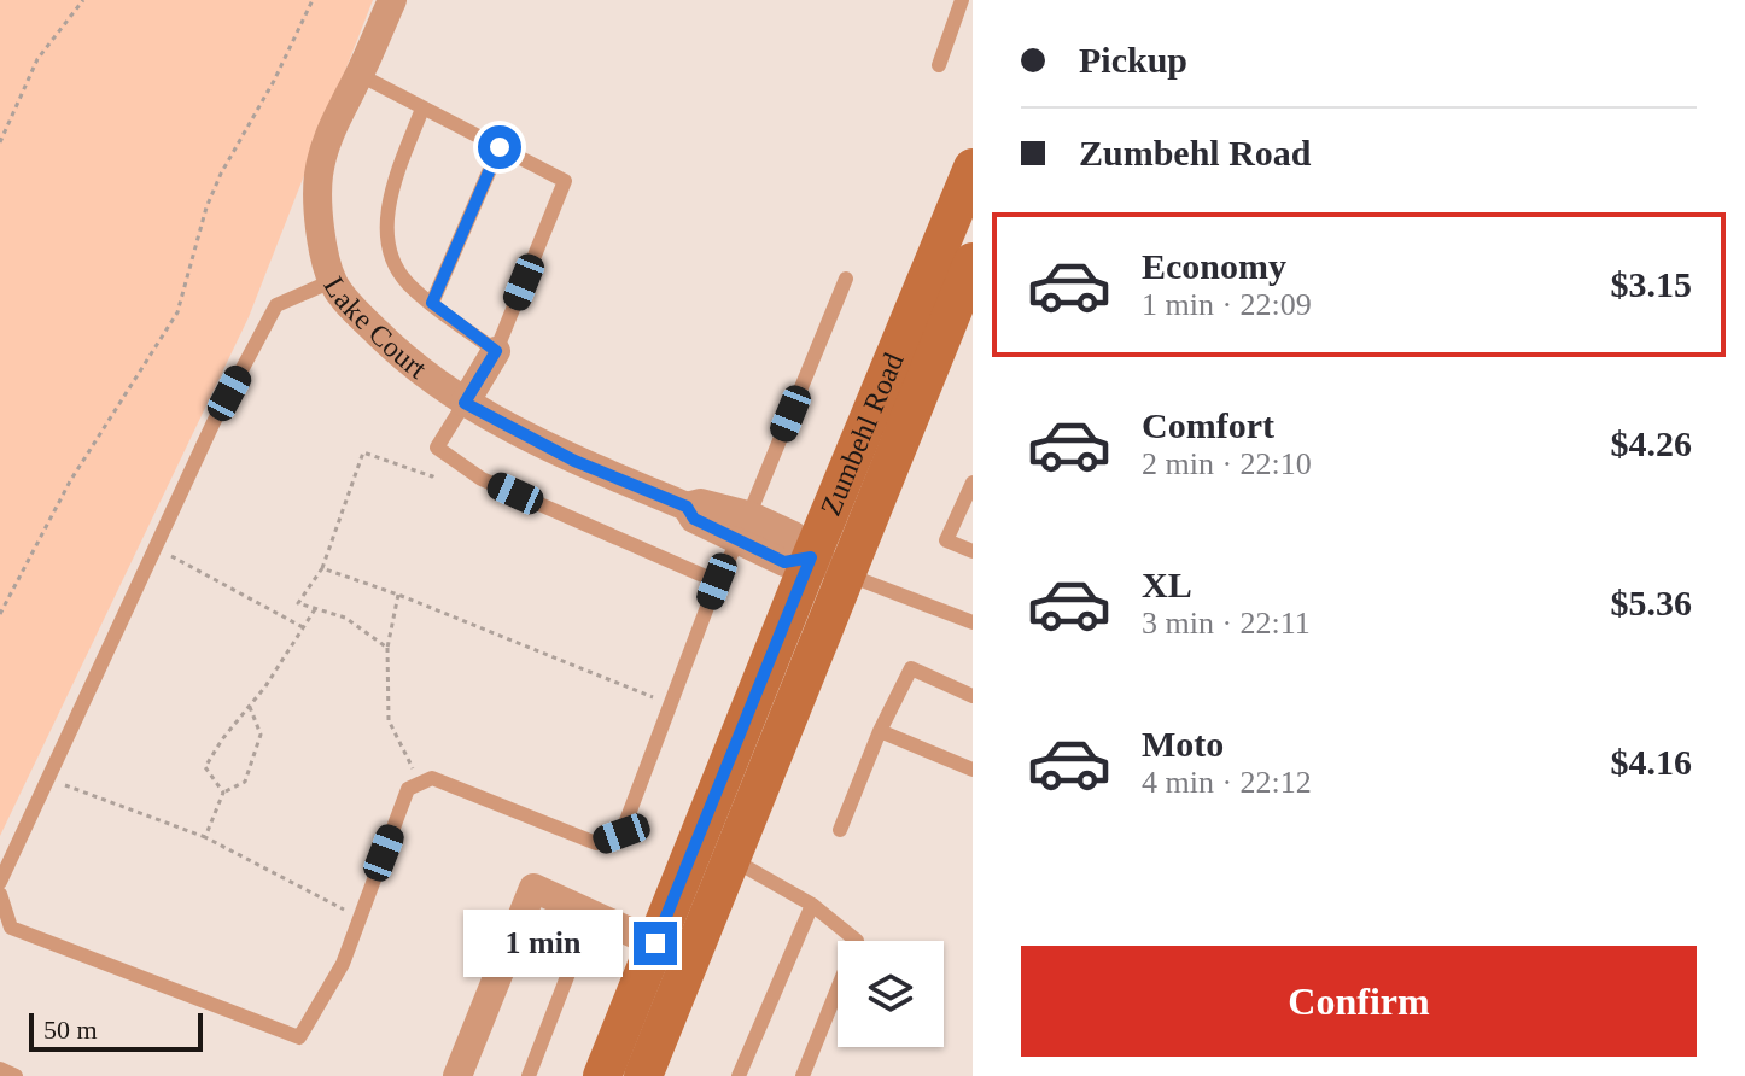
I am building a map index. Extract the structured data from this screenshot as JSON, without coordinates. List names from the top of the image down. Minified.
{"streets":{"main road":["Zumbehl Road"],"street":["Lake Court"]},"crossings":[["Lake Court","Zumbehl Road"]],"scale_bar":"50 m","page":{"banner":["Pickup","Zumbehl Road"],"list":[{"name":"Economy","note":"1 min · 22:09","value":"$3.15"},{"name":"Comfort","note":"2 min · 22:10","value":"$4.26"},{"name":"XL","note":"3 min · 22:11","value":"$5.36"},{"name":"Moto","note":"4 min · 22:12","value":"$4.16"}],"bubble":"1 min","buttons":"Confirm","scale":"50 m"}}
